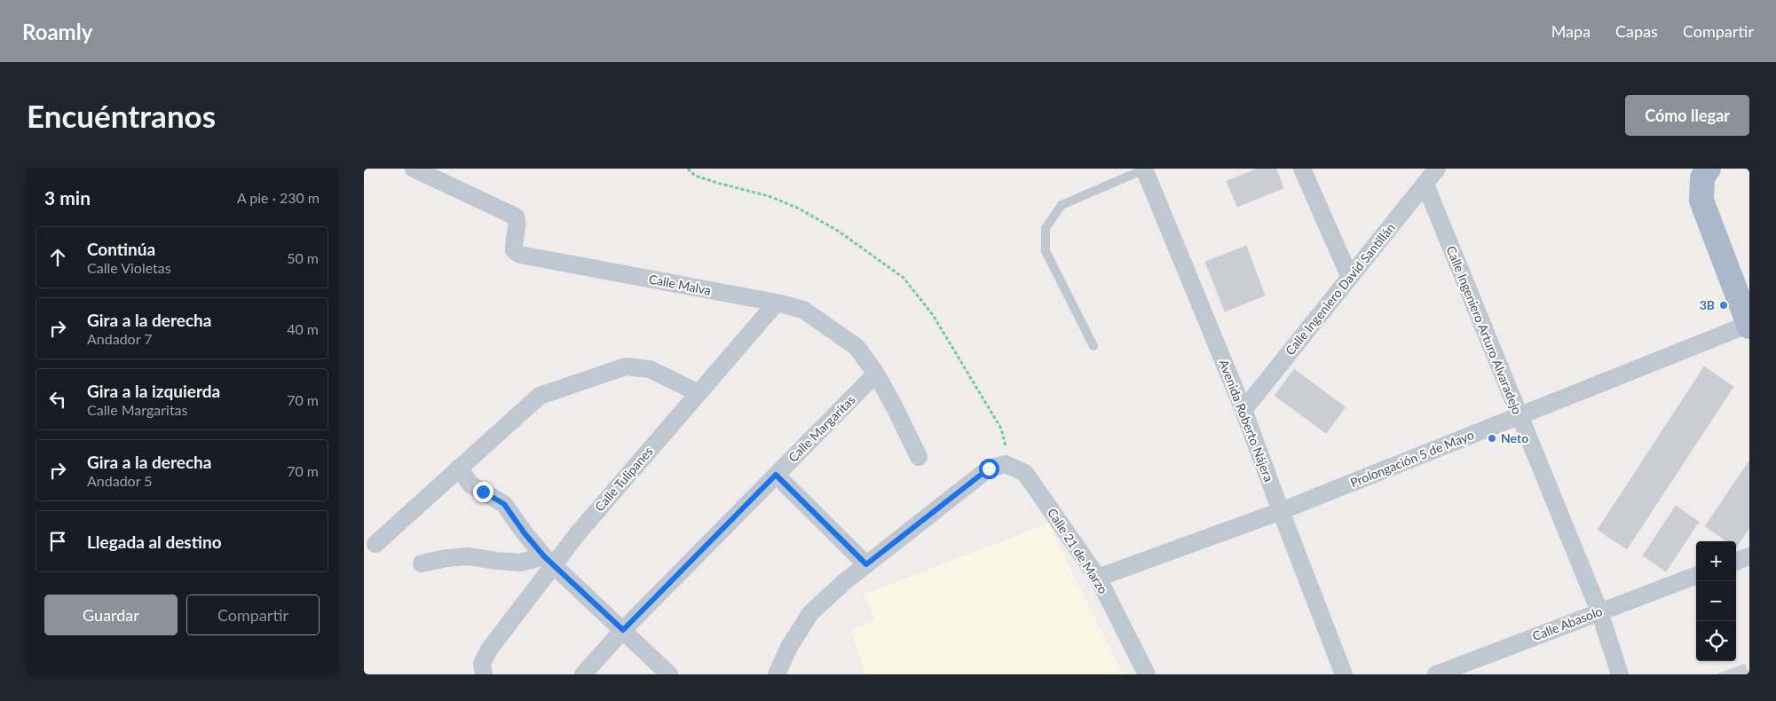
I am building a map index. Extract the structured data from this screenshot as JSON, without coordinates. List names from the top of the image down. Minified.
{"streets":{"street":["Calle Malva","Calle Ingeniero David Santillán","Calle Ingeniero Arturo Alvaradejo","Avenida Roberto Nájera","Calle Margaritas","Prolongación 5 de Mayo","Calle Tulipanes","Calle 21 de Marzo","Calle Abasolo"]},"crossings":[["Calle Malva","Calle Margaritas"],["Calle Malva","Calle Tulipanes"],["Calle Ingeniero David Santillán","Calle Ingeniero Arturo Alvaradejo"],["Calle Ingeniero David Santillán","Avenida Roberto Nájera"],["Calle Ingeniero Arturo Alvaradejo","Prolongación 5 de Mayo"],["Calle Ingeniero Arturo Alvaradejo","Calle Abasolo"],["Avenida Roberto Nájera","Prolongación 5 de Mayo"],["Prolongación 5 de Mayo","Calle 21 de Marzo"]],"places":["3B","Neto"],"page":{"header":"Roamly","nav":["Mapa","Capas","Compartir"],"buttons":["Cómo llegar",["Guardar","Compartir"]],"title":"Encuéntranos","heading":["3 min","A pie · 230 m"],"list":[["Continúa","Calle Violetas","50 m"],["Gira a la derecha","Andador 7","40 m"],["Gira a la izquierda","Calle Margaritas","70 m"],["Gira a la derecha","Andador 5","70 m"],"Llegada al destino"],"map_buttons":["+","−"]}}
